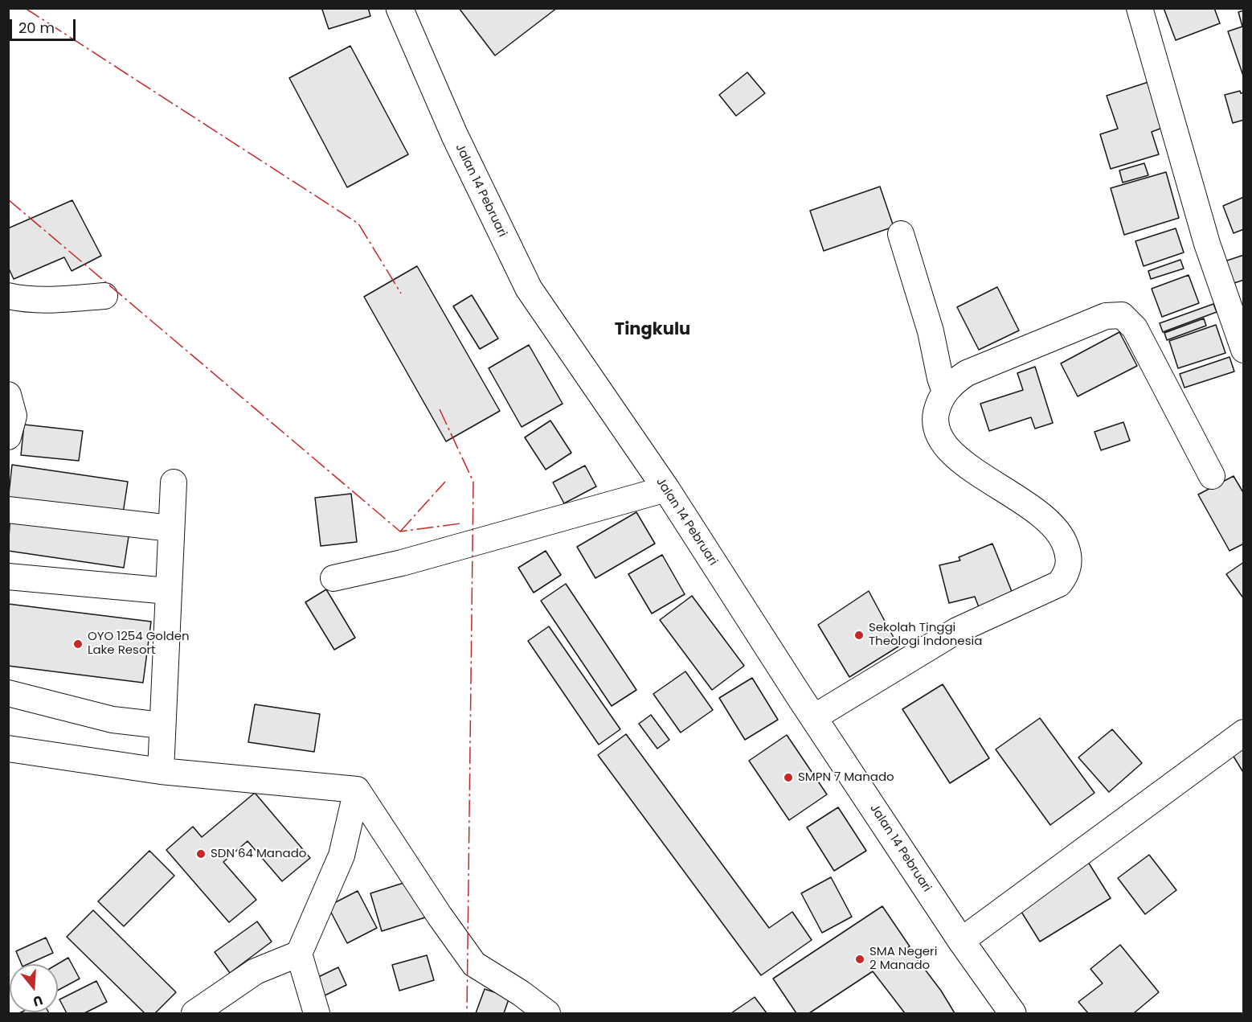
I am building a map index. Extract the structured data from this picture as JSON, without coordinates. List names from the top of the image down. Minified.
{"streets":{"main road":["Jalan 14 Pebruari"]},"districts":["Tingkulu"],"places":["Sekolah Tinggi Theologi Indonesia","OYO 1254 Golden Lake Resort","SMPN 7 Manado","SDN 64 Manado","SMA Negeri 2 Manado"],"scale_bar":"20 m","north":"bottom"}
